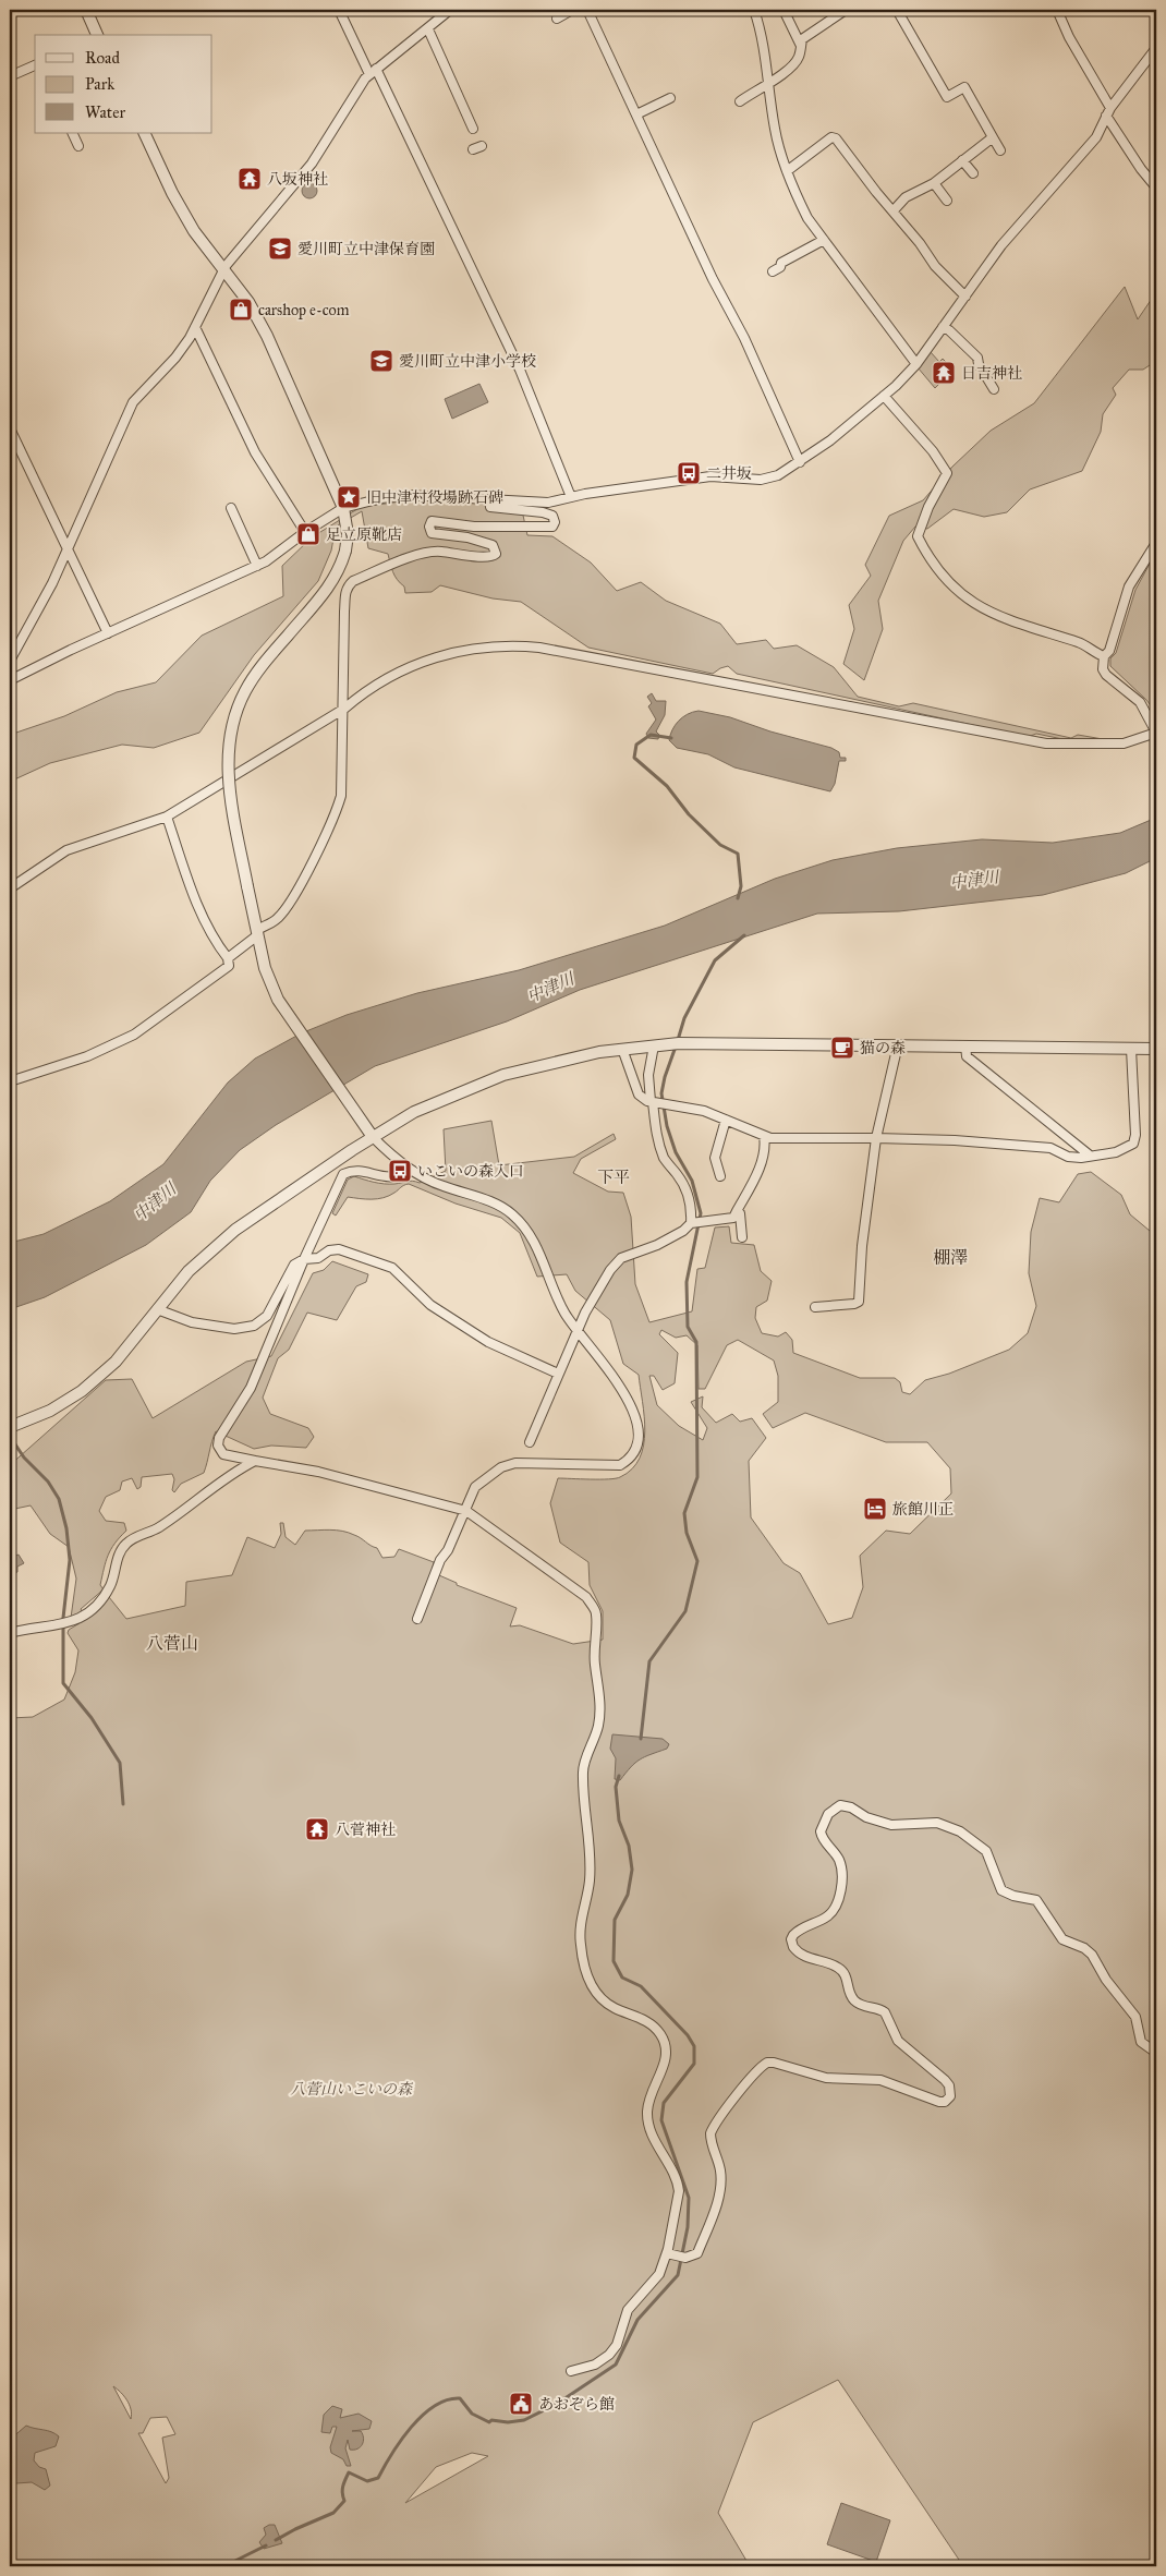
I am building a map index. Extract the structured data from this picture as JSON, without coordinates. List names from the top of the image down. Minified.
{"districts":["下平","棚澤","八菅山"],"water":["中津川"],"parks":["八菅山いこいの森"],"places":{"temple":["八坂神社","日吉神社","八菅神社"],"school or university":["愛川町立中津保育園","愛川町立中津小学校"],"shop":["carshop e-com","足立原靴店"],"bus stop":["二井坂","いこいの森入口"],"place":["旧中津村役場跡石碑"],"cafe":["猫の森"],"hotel":["旅館川正"],"public building":["あおぞら館"]},"legend":["Road","Park","Water"]}
